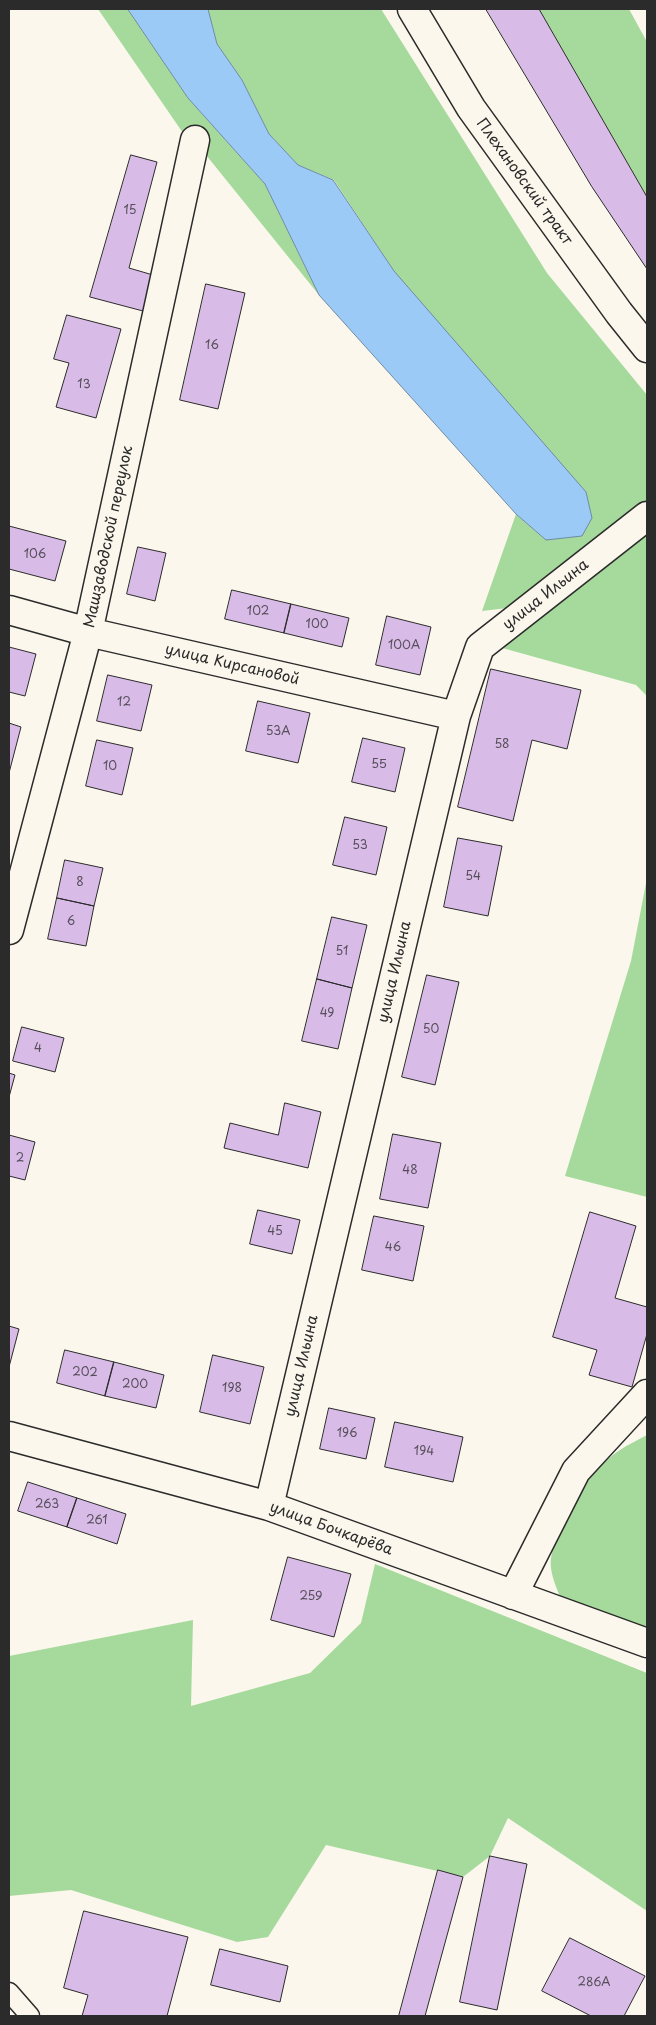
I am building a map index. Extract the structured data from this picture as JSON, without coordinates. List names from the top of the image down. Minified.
{"streets":{"street":["Плехановский тракт","Машзаводской переулок","улица Ильина","улица Кирсановой","улица Бочкарёва"]},"crossings":[["Машзаводской переулок","улица Кирсановой"],["улица Ильина","улица Кирсановой"],["улица Ильина","улица Бочкарёва"]],"house_numbers":["15","16","13","106","102","100","100А","12","53А","58","55","10","53","54","8","6","51","49","50","4","2","48","45","46","202","200","198","196","194","263","261","259","286А"]}
